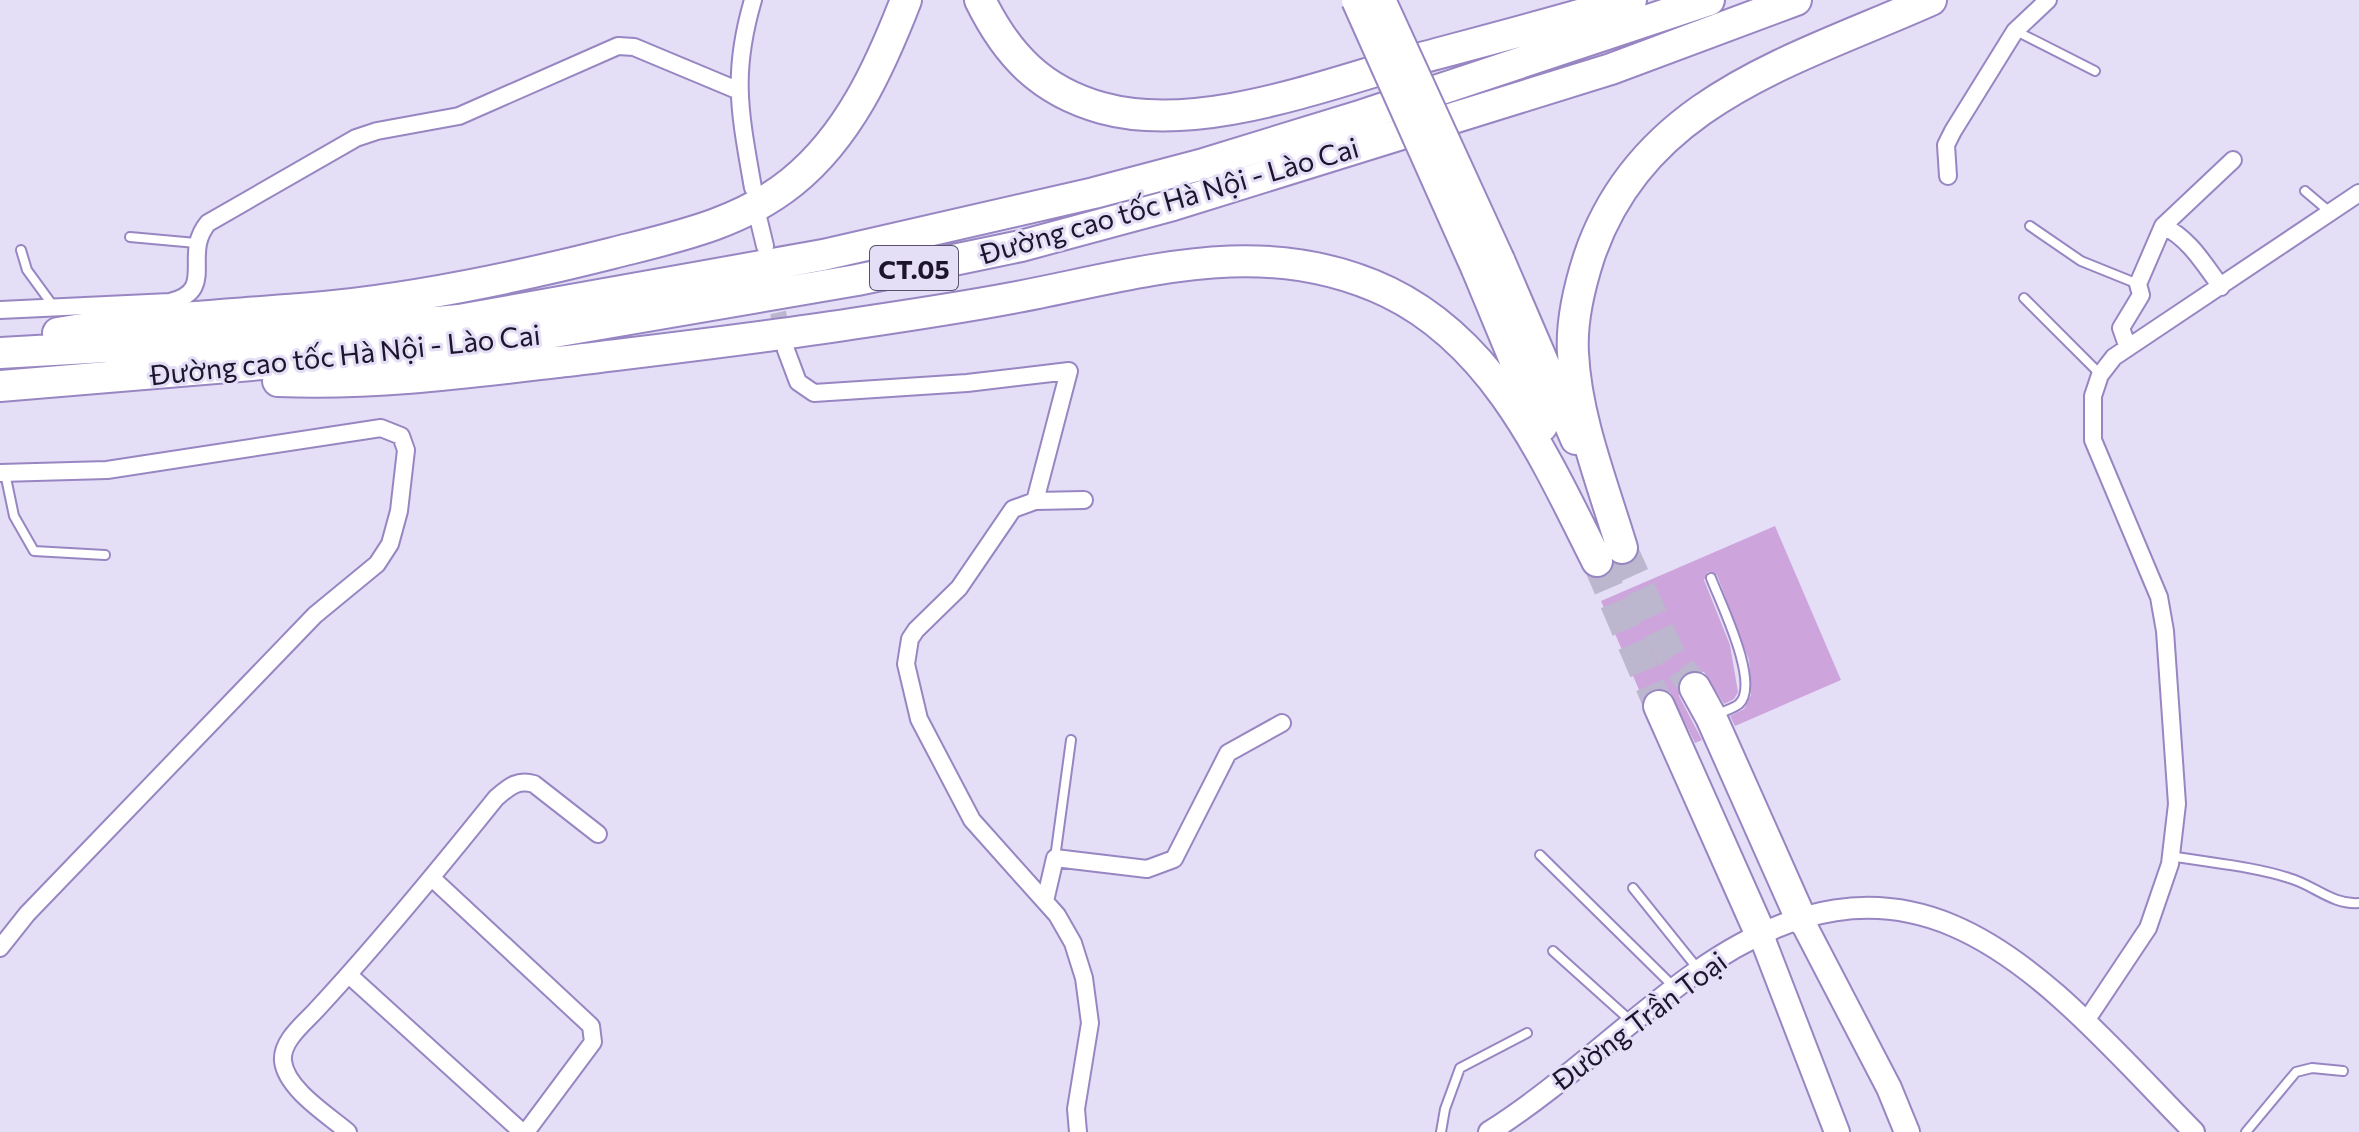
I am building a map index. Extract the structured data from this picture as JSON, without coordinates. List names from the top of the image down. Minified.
{"streets":{"highway":["Đường cao tốc Hà Nội - Lào Cai","CT.05"],"street":["Đường Trần Toại"]}}
